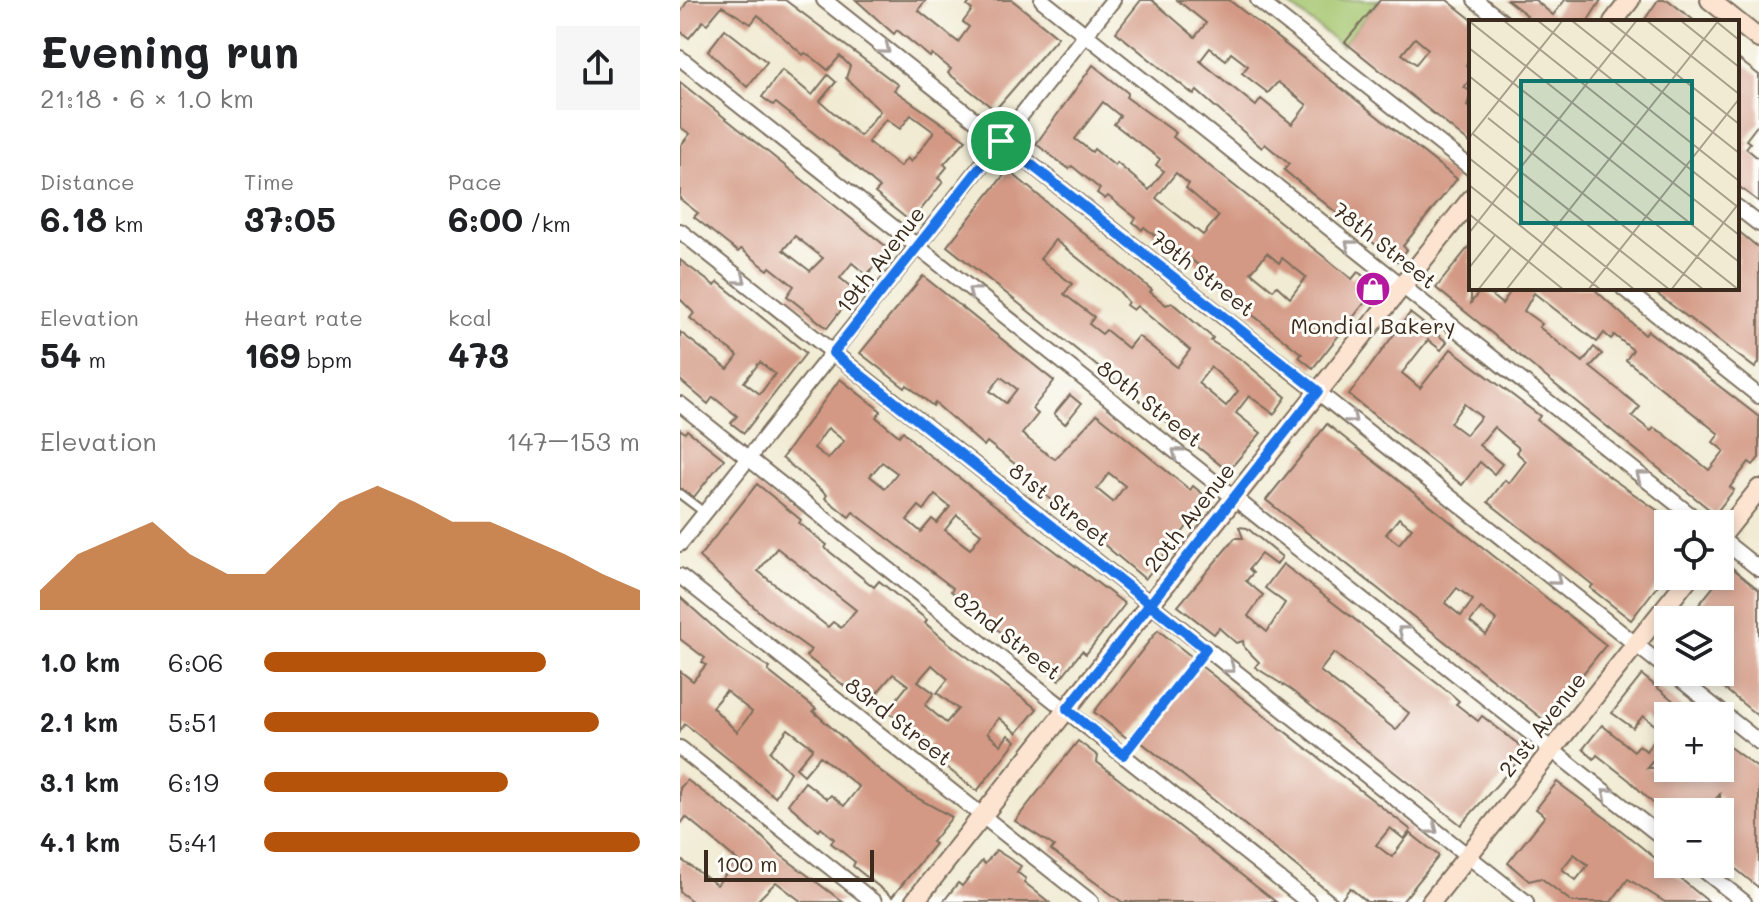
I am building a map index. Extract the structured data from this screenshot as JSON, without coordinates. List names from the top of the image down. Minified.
{"streets":{"street":["78th Street","19th Avenue","79th Street","80th Street","81st Street","20th Avenue","82nd Street","83rd Street","21st Avenue"]},"crossings":[["78th Street","19th Avenue"],["78th Street","20th Avenue"],["19th Avenue","79th Street"],["19th Avenue","80th Street"],["19th Avenue","81st Street"],["19th Avenue","82nd Street"],["79th Street","20th Avenue"],["79th Street","21st Avenue"],["80th Street","20th Avenue"],["80th Street","21st Avenue"],["81st Street","20th Avenue"],["81st Street","21st Avenue"],["20th Avenue","82nd Street"],["20th Avenue","83rd Street"]],"one_way":["78th Street","79th Street","80th Street","81st Street"],"places":{"shop":["Mondial Bakery"]},"scale_bar":"100 m","page":{"heading":["Evening run","21:18 · 6 × 1.0 km"],"stats":[["Distance","6.18 km"],["Time","37:05"],["Pace","6:00 /km"],["Elevation","54 m"],["Heart rate","169 bpm"],["kcal","473"]],"chart":["Elevation","147–153 m"],"map_buttons":["+","−"],"list":[{"name":"1.0 km","note":"6:06"},{"name":"2.1 km","note":"5:51"},{"name":"3.1 km","note":"6:19"},{"name":"4.1 km","note":"5:41"}],"scale":"100 m"}}
